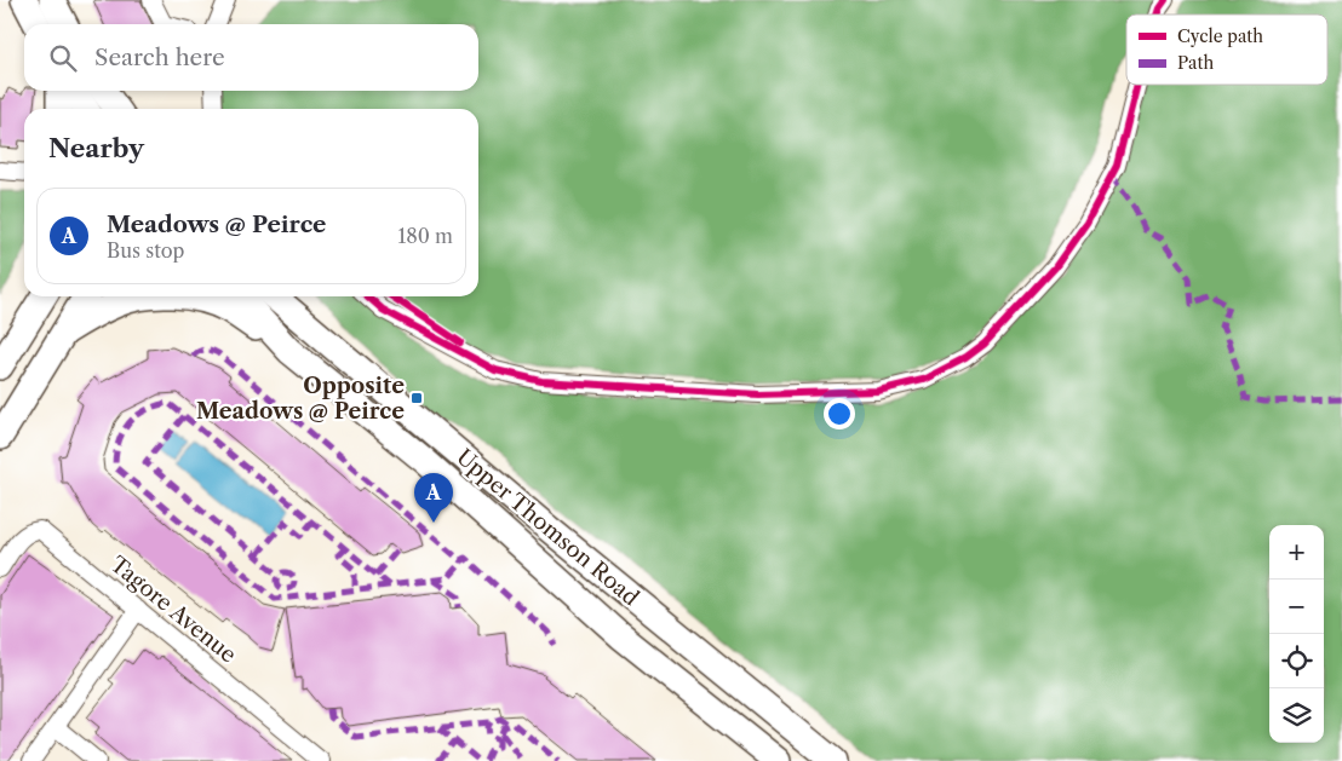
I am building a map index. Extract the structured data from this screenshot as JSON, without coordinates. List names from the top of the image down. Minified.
{"streets":{"main road":["Upper Thomson Road"],"street":["Tagore Avenue"]},"places":{"transit":["Opposite Meadows @ Peirce"]},"legend":["Cycle path","Path"],"page":{"search":"Search here","heading":"Nearby","list":[{"mark":"A","name":"Meadows @ Peirce","note":"Bus stop","value":"180 m"}],"pins":"A","map_buttons":["+","−"]}}
